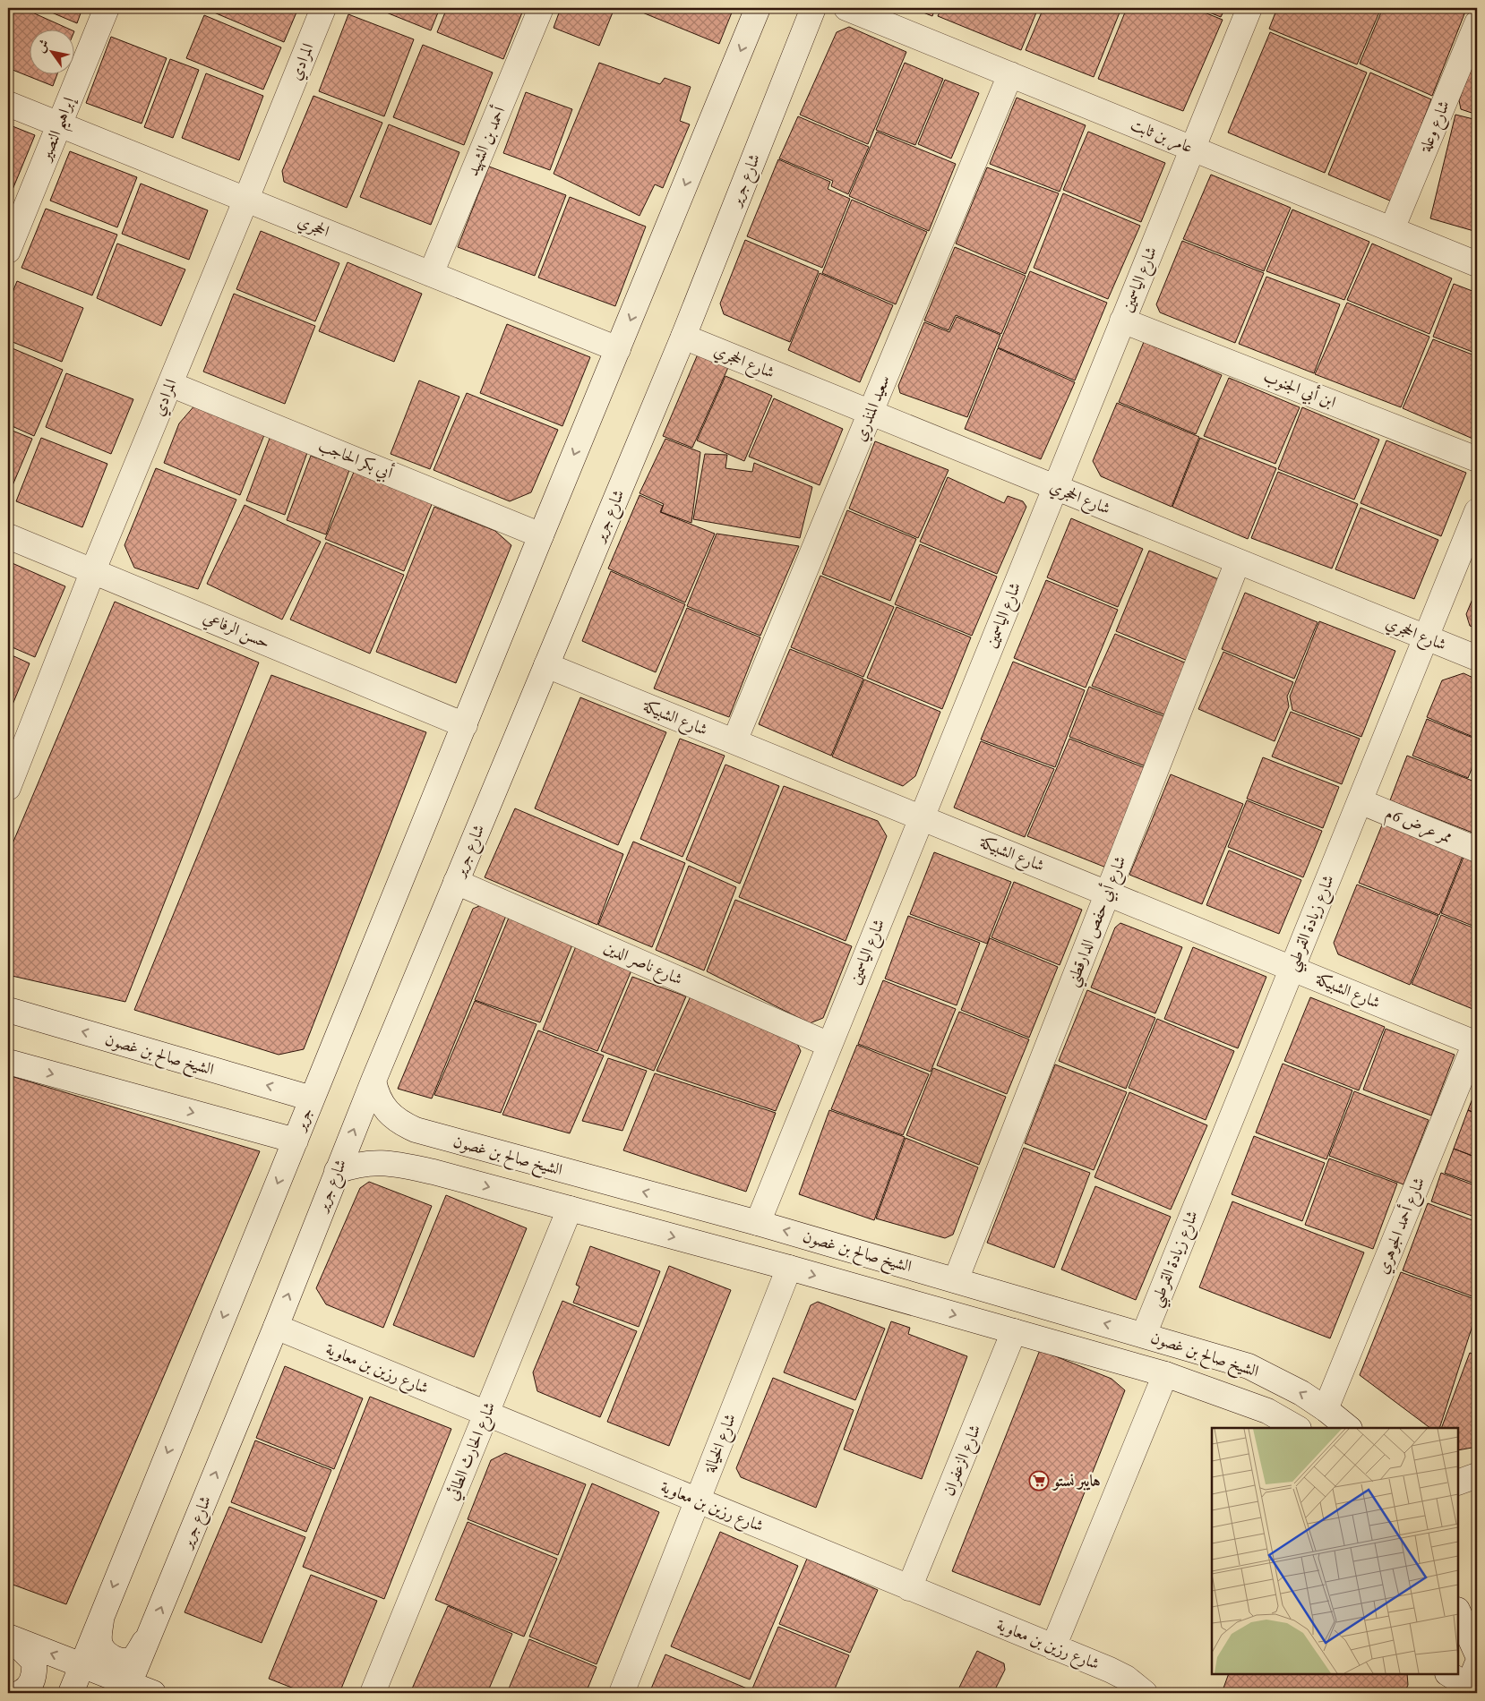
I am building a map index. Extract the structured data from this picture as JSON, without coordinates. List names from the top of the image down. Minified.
{"streets":{"street":["المرادي","شارع وعلة","إبراهيم النصير","عامر بن ثابت","أحمد بن الشهيد","شارع جرير","الحجري","شارع الياسمين","شارع الحجري","ابن أبي الجنوب","سعيد المنذري","أبي بكر الحاجب","حسن الرفاعي","شارع الشبيكة","ممر عرض 6م","شارع أبي حفص الدارقطني","شارع زيادة القرطبي","شارع ناصر الدين","الشيخ صالح بن غصون","جرير","شارع أحمد الجوهري","شارع رزين بن معاوية","شارع الخيالة","شارع الحارث الطائي","شارع الزعفران"]},"crossings":[["المرادي","الحجري"],["المرادي","أبي بكر الحاجب"],["المرادي","حسن الرفاعي"],["شارع وعلة","عامر بن ثابت"],["إبراهيم النصير","الحجري"],["عامر بن ثابت","شارع الياسمين"],["عامر بن ثابت","سعيد المنذري"],["أحمد بن الشهيد","الحجري"],["شارع جرير","شارع الحجري"],["شارع جرير","شارع الشبيكة"],["شارع جرير","شارع ناصر الدين"],["شارع جرير","الشيخ صالح بن غصون"],["شارع جرير","شارع رزين بن معاوية"],["شارع الياسمين","شارع الحجري"],["شارع الياسمين","ابن أبي الجنوب"],["شارع الياسمين","شارع الشبيكة"],["شارع الياسمين","شارع ناصر الدين"],["شارع الياسمين","الشيخ صالح بن غصون"],["شارع الحجري","سعيد المنذري"],["شارع الحجري","شارع أبي حفص الدارقطني"],["شارع الحجري","شارع زيادة القرطبي"],["سعيد المنذري","شارع الشبيكة"],["شارع الشبيكة","شارع أبي حفص الدارقطني"],["شارع الشبيكة","شارع زيادة القرطبي"],["شارع الشبيكة","شارع أحمد الجوهري"],["ممر عرض 6م","شارع زيادة القرطبي"],["شارع أبي حفص الدارقطني","الشيخ صالح بن غصون"],["شارع زيادة القرطبي","الشيخ صالح بن غصون"],["الشيخ صالح بن غصون","جرير"],["الشيخ صالح بن غصون","شارع أحمد الجوهري"],["الشيخ صالح بن غصون","شارع الخيالة"],["الشيخ صالح بن غصون","شارع الحارث الطائي"],["الشيخ صالح بن غصون","شارع الزعفران"],["شارع رزين بن معاوية","شارع الخيالة"],["شارع رزين بن معاوية","شارع الحارث الطائي"],["شارع رزين بن معاوية","شارع الزعفران"]],"places":{"supermarket":["هايبر نستو"]},"north":"top left"}
